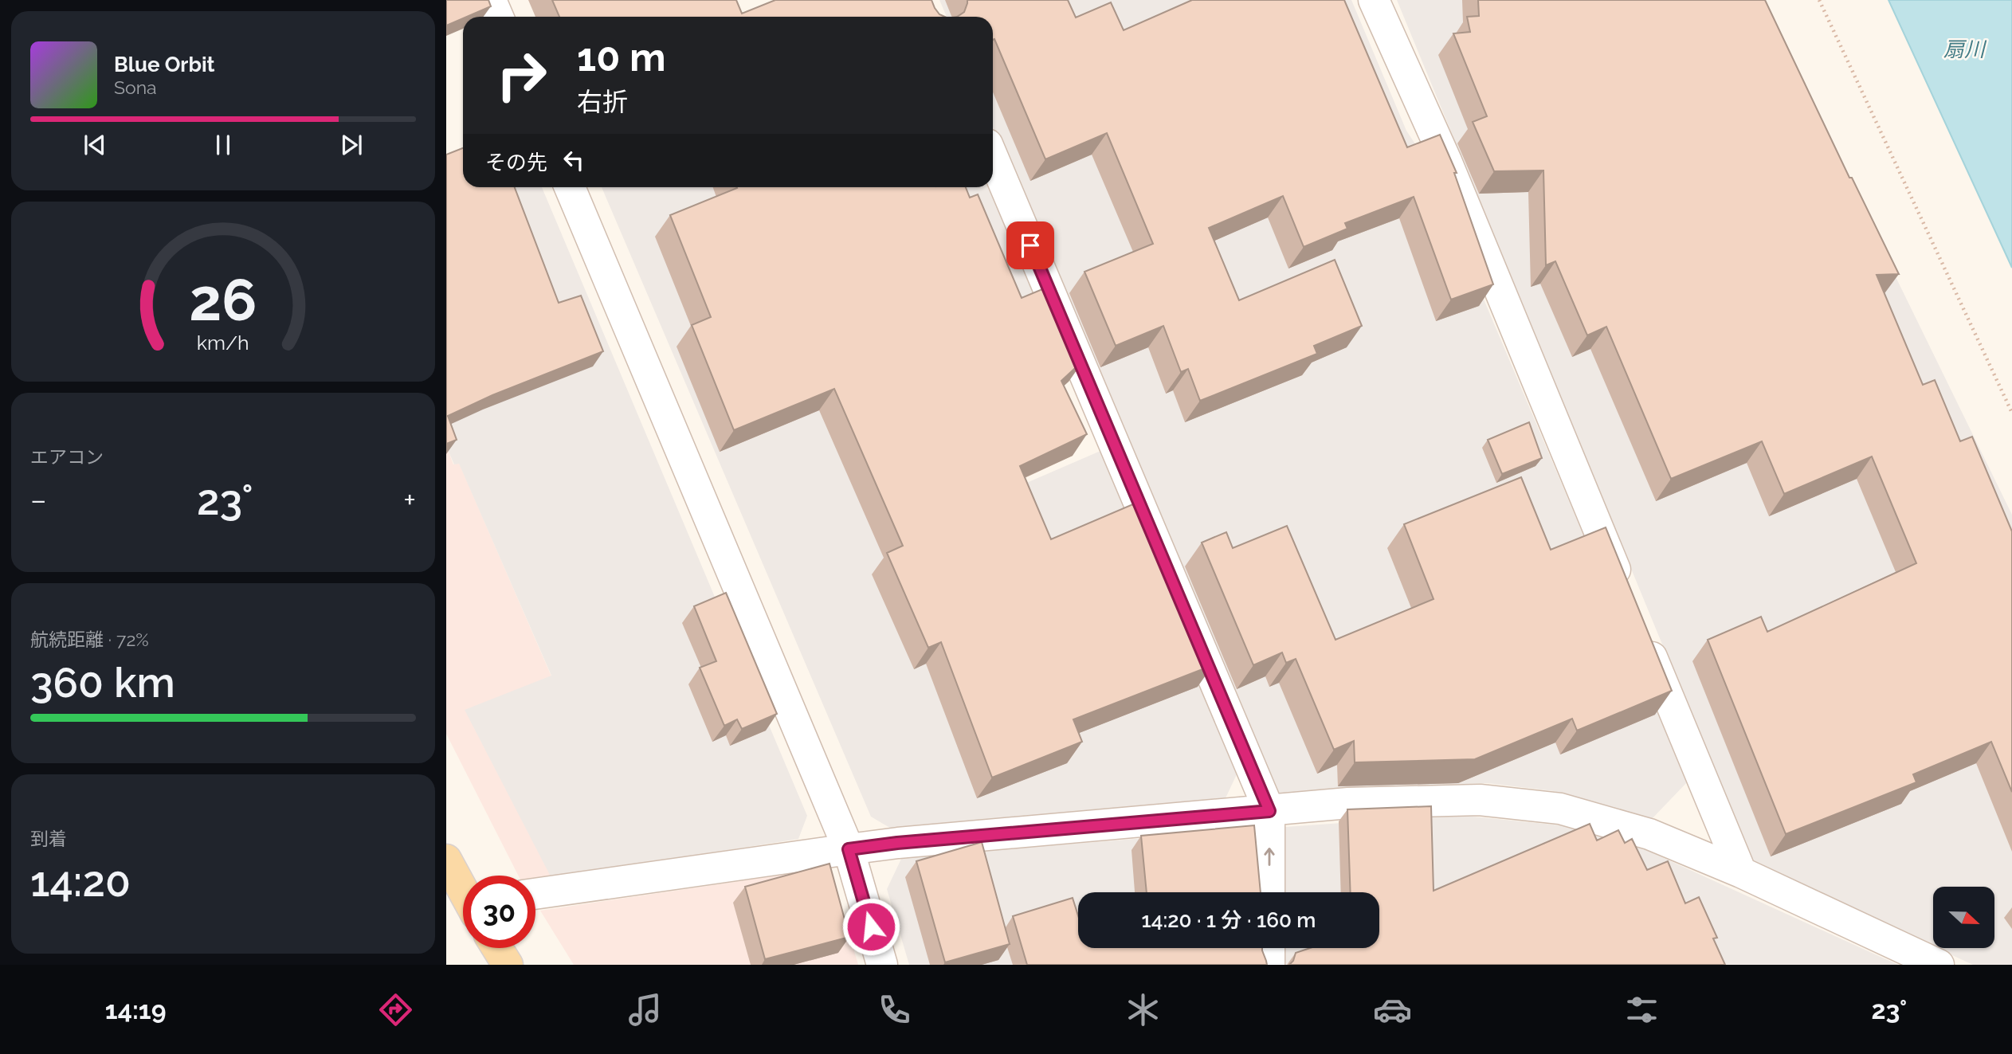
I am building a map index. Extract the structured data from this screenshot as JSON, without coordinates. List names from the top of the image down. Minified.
{"water":["扇川"],"north":"right","page":{"turn":["10 m","右折"],"song":["Blue Orbit","Sona"],"then":"その先","tile":["エアコン",["航続距離 · 72%","360 km"],["到着","14:20"]],"heat":["−","23°","+"],"limit":"30","trip":"14:20 · 1 分 · 160 m","tabs":["14:19","23°"],"gauge":["26","km/h"]}}
